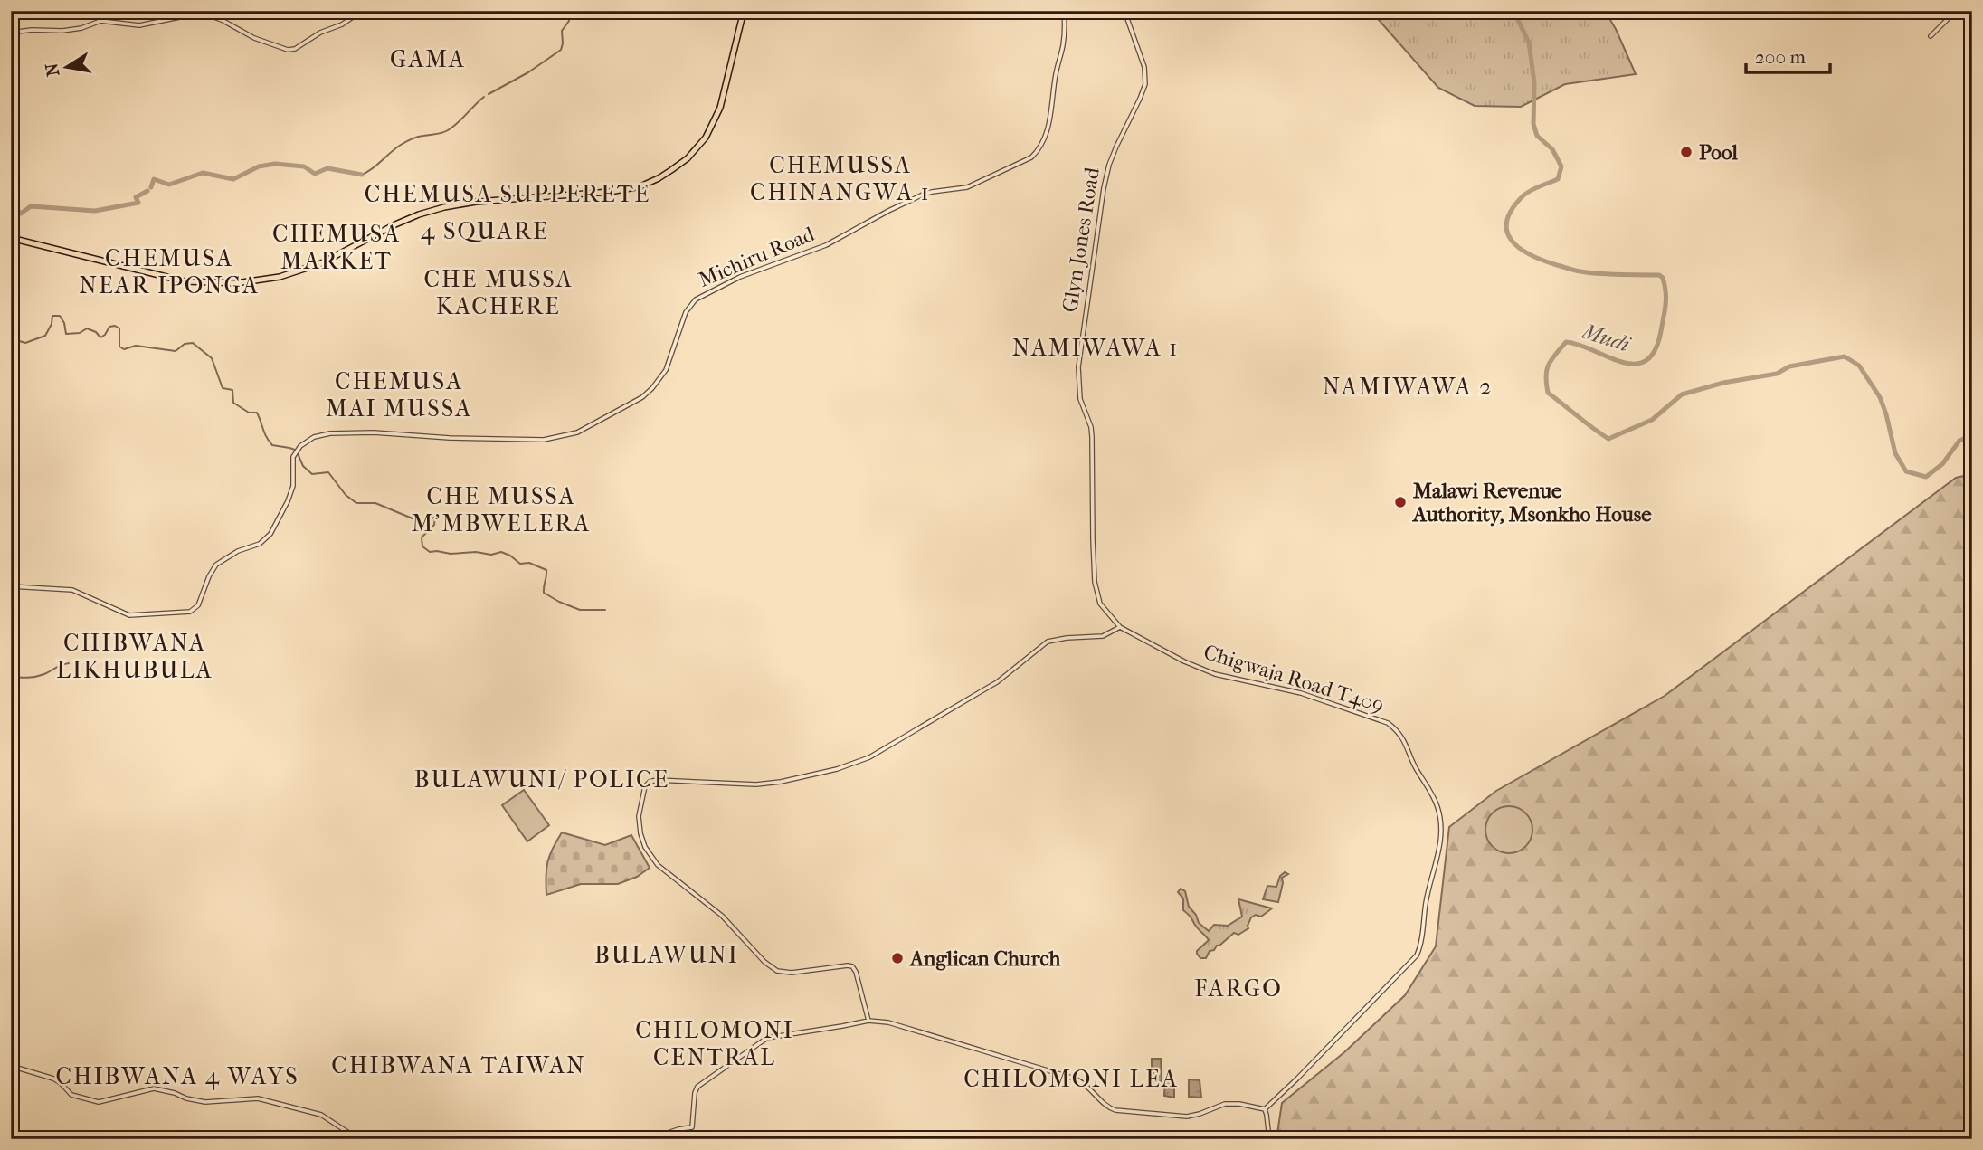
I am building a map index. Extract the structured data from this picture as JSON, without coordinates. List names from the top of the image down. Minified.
{"streets":{"street":["Glyn Jones Road","Michiru Road","Chigwaja Road T409"]},"crossings":[["Glyn Jones Road","Chigwaja Road T409"]],"districts":["GAMA","CHEMUSSA CHINANGWA 1","CHEMUSA SUPPERETE","4 SQUARE","CHEMUSA MARKET","CHEMUSA NEAR IPONGA","CHE MUSSA KACHERE","NAMIWAWA 1","CHEMUSA MAI MUSSA","NAMIWAWA 2","CHE MUSSA M'MBWELERA","CHIBWANA LIKHUBULA","BULAWUNI/ POLICE","BULAWUNI","FARGO","CHILOMONI CENTRAL","CHIBWANA TAIWAN","CHIBWANA 4 WAYS","CHILOMONI LEA"],"water":["Mudi"],"places":["Pool","Malawi Revenue Authority, Msonkho House","Anglican Church"],"scale_bar":"200 m","north":"left"}
